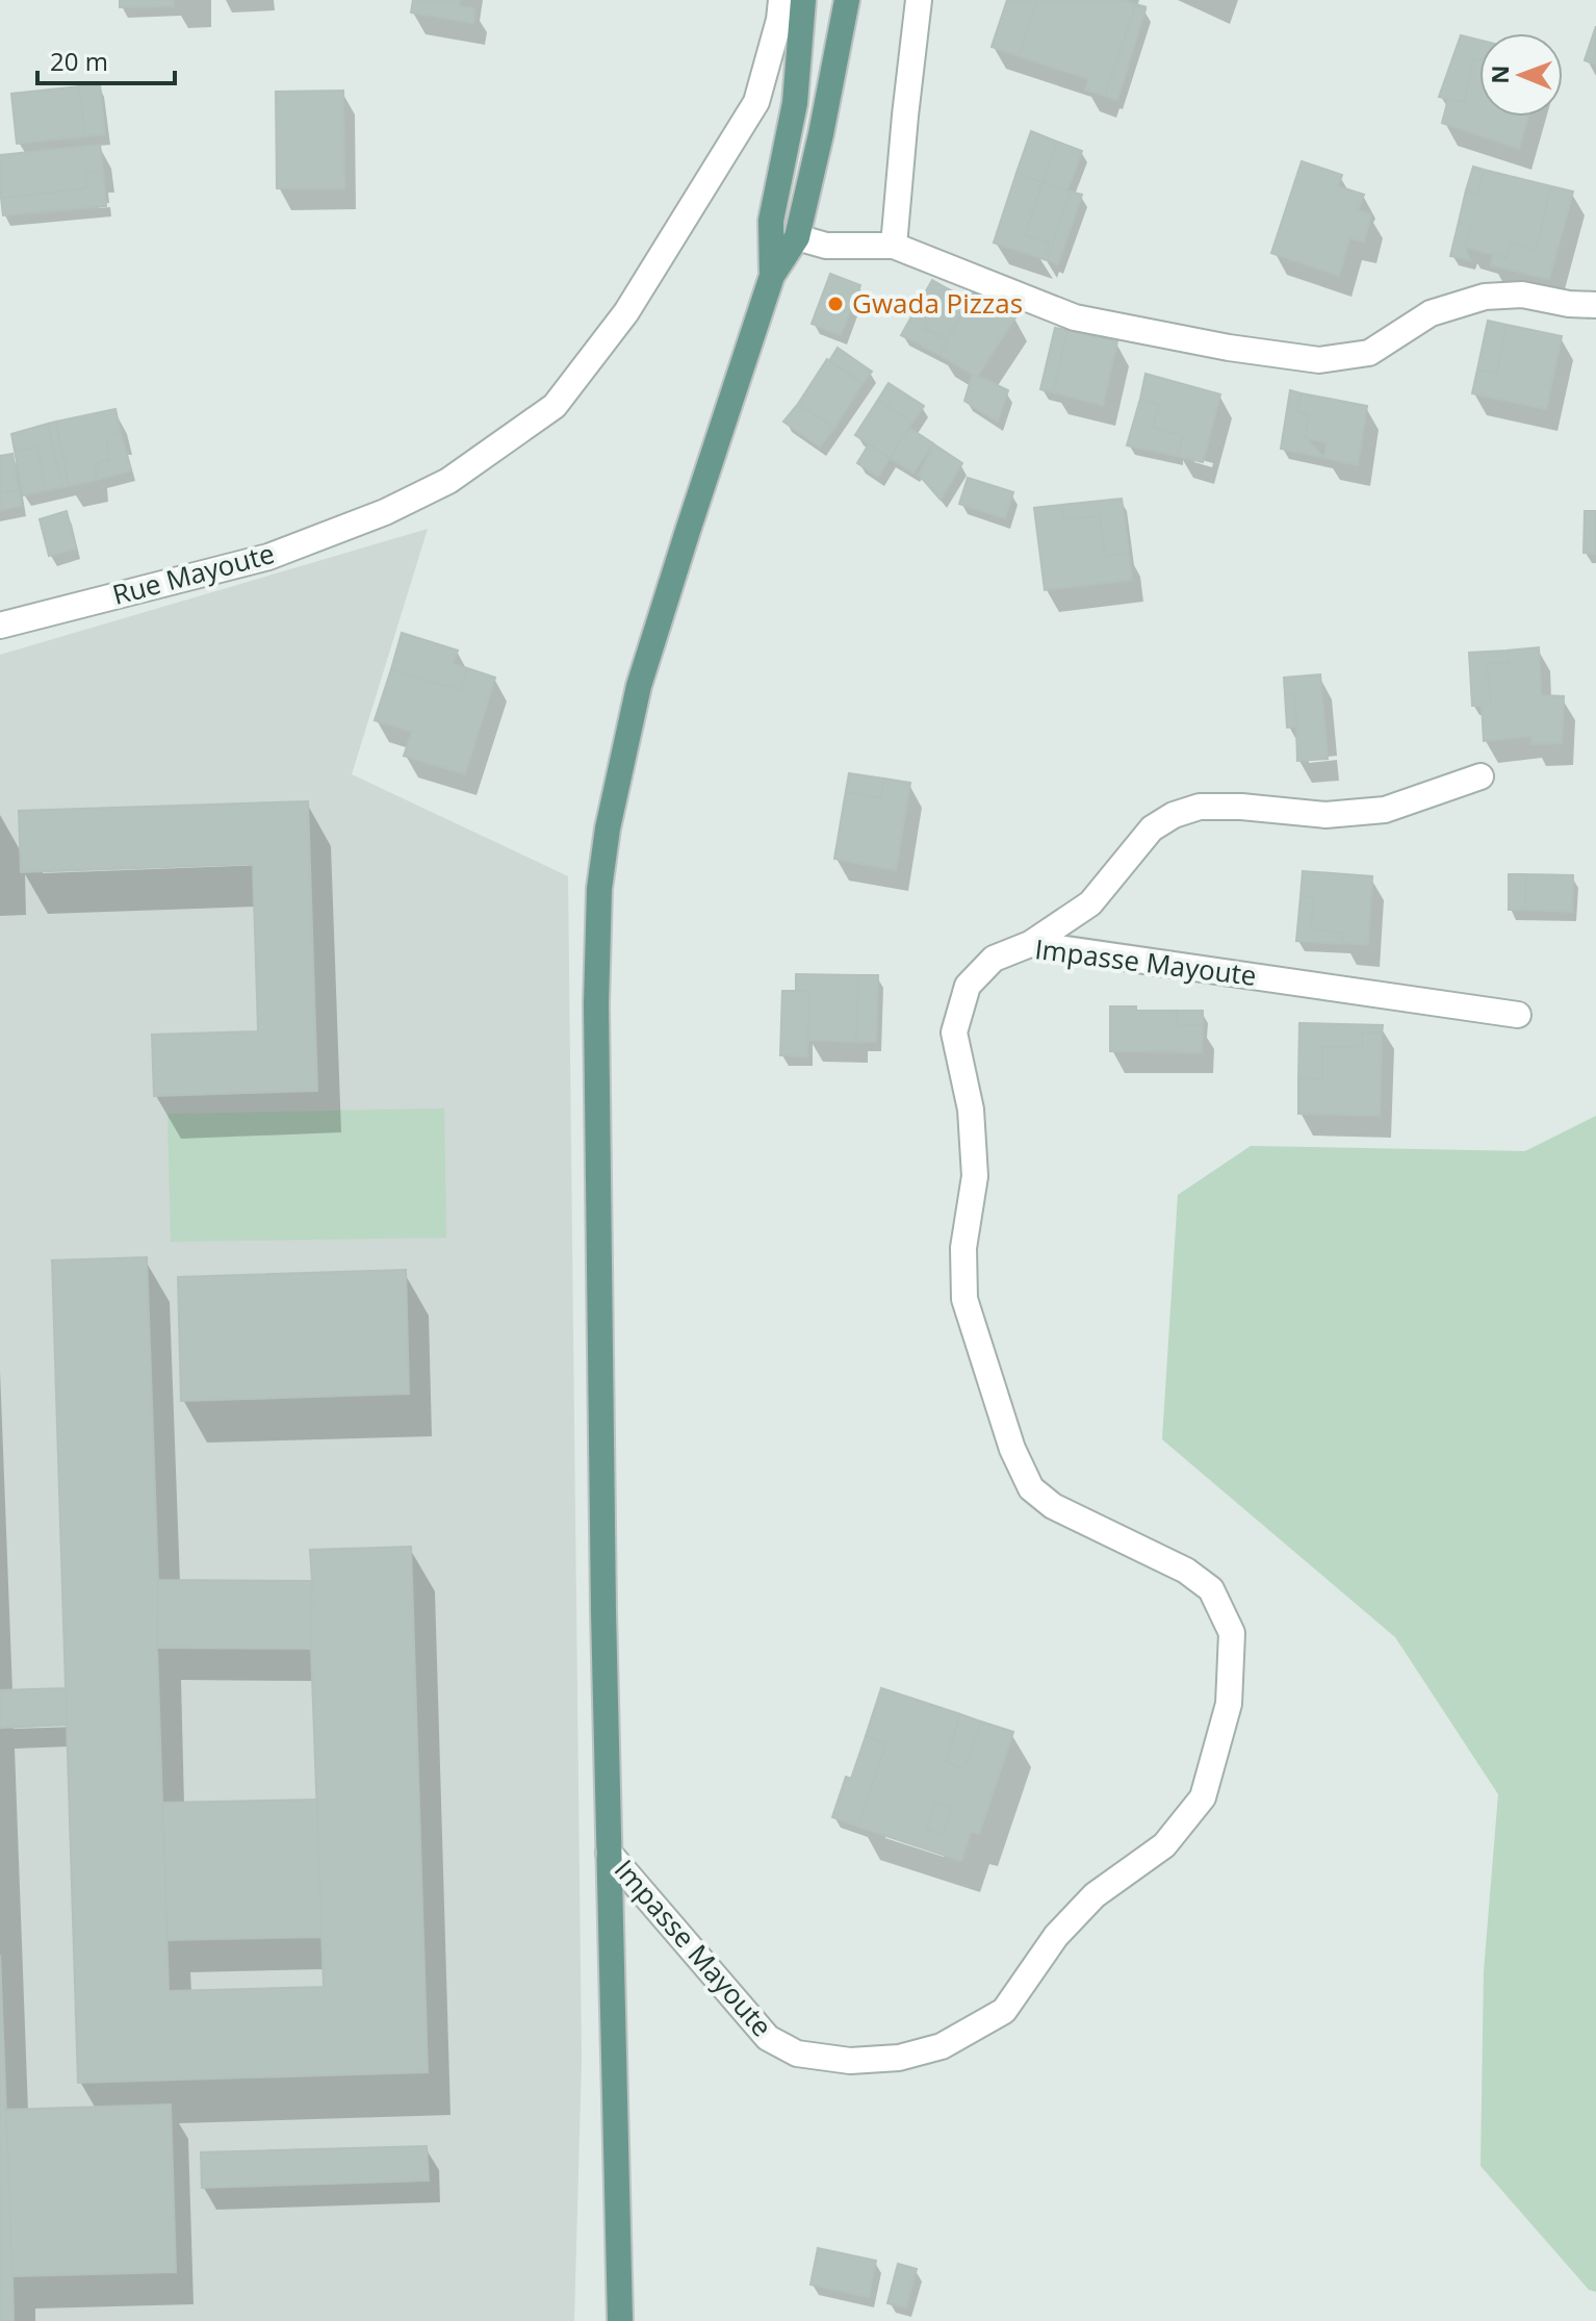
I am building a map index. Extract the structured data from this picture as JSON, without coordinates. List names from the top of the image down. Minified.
{"streets":{"street":["Rue Mayoute","Impasse Mayoute"]},"places":["Gwada Pizzas"],"scale_bar":"20 m","north":"left"}
